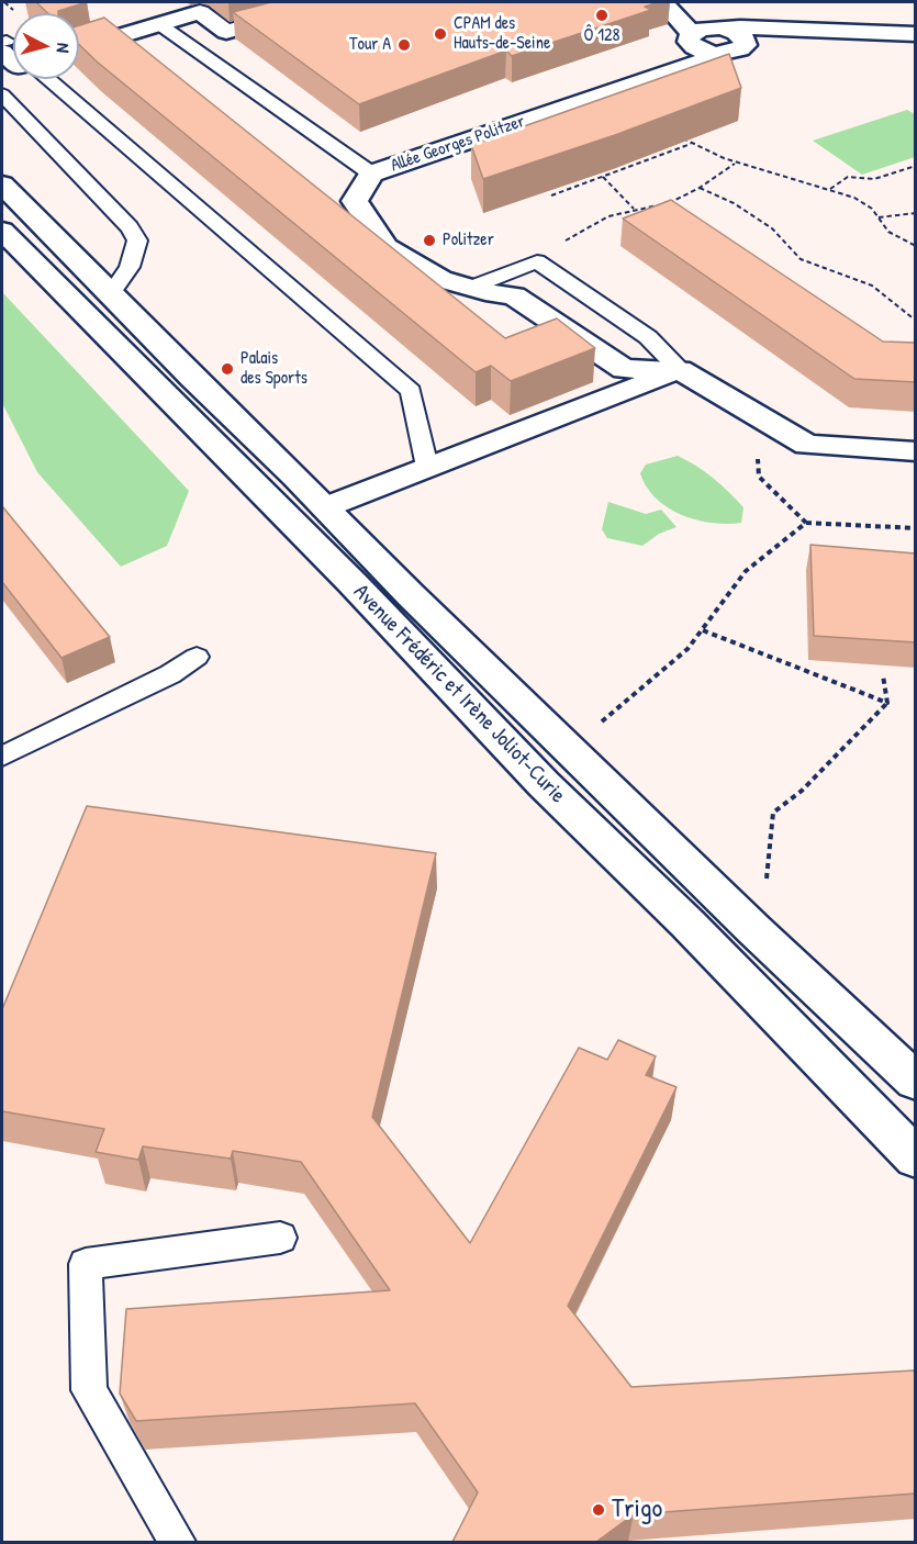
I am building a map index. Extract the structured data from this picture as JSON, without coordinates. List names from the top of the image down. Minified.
{"streets":{"main road":["Allée Georges Politzer","Avenue Frédéric et Irène Joliot-Curie"]},"places":["Ô 128","CPAM des Hauts-de-Seine","Tour A","Politzer","Palais des Sports","Trigo"],"north":"right"}
